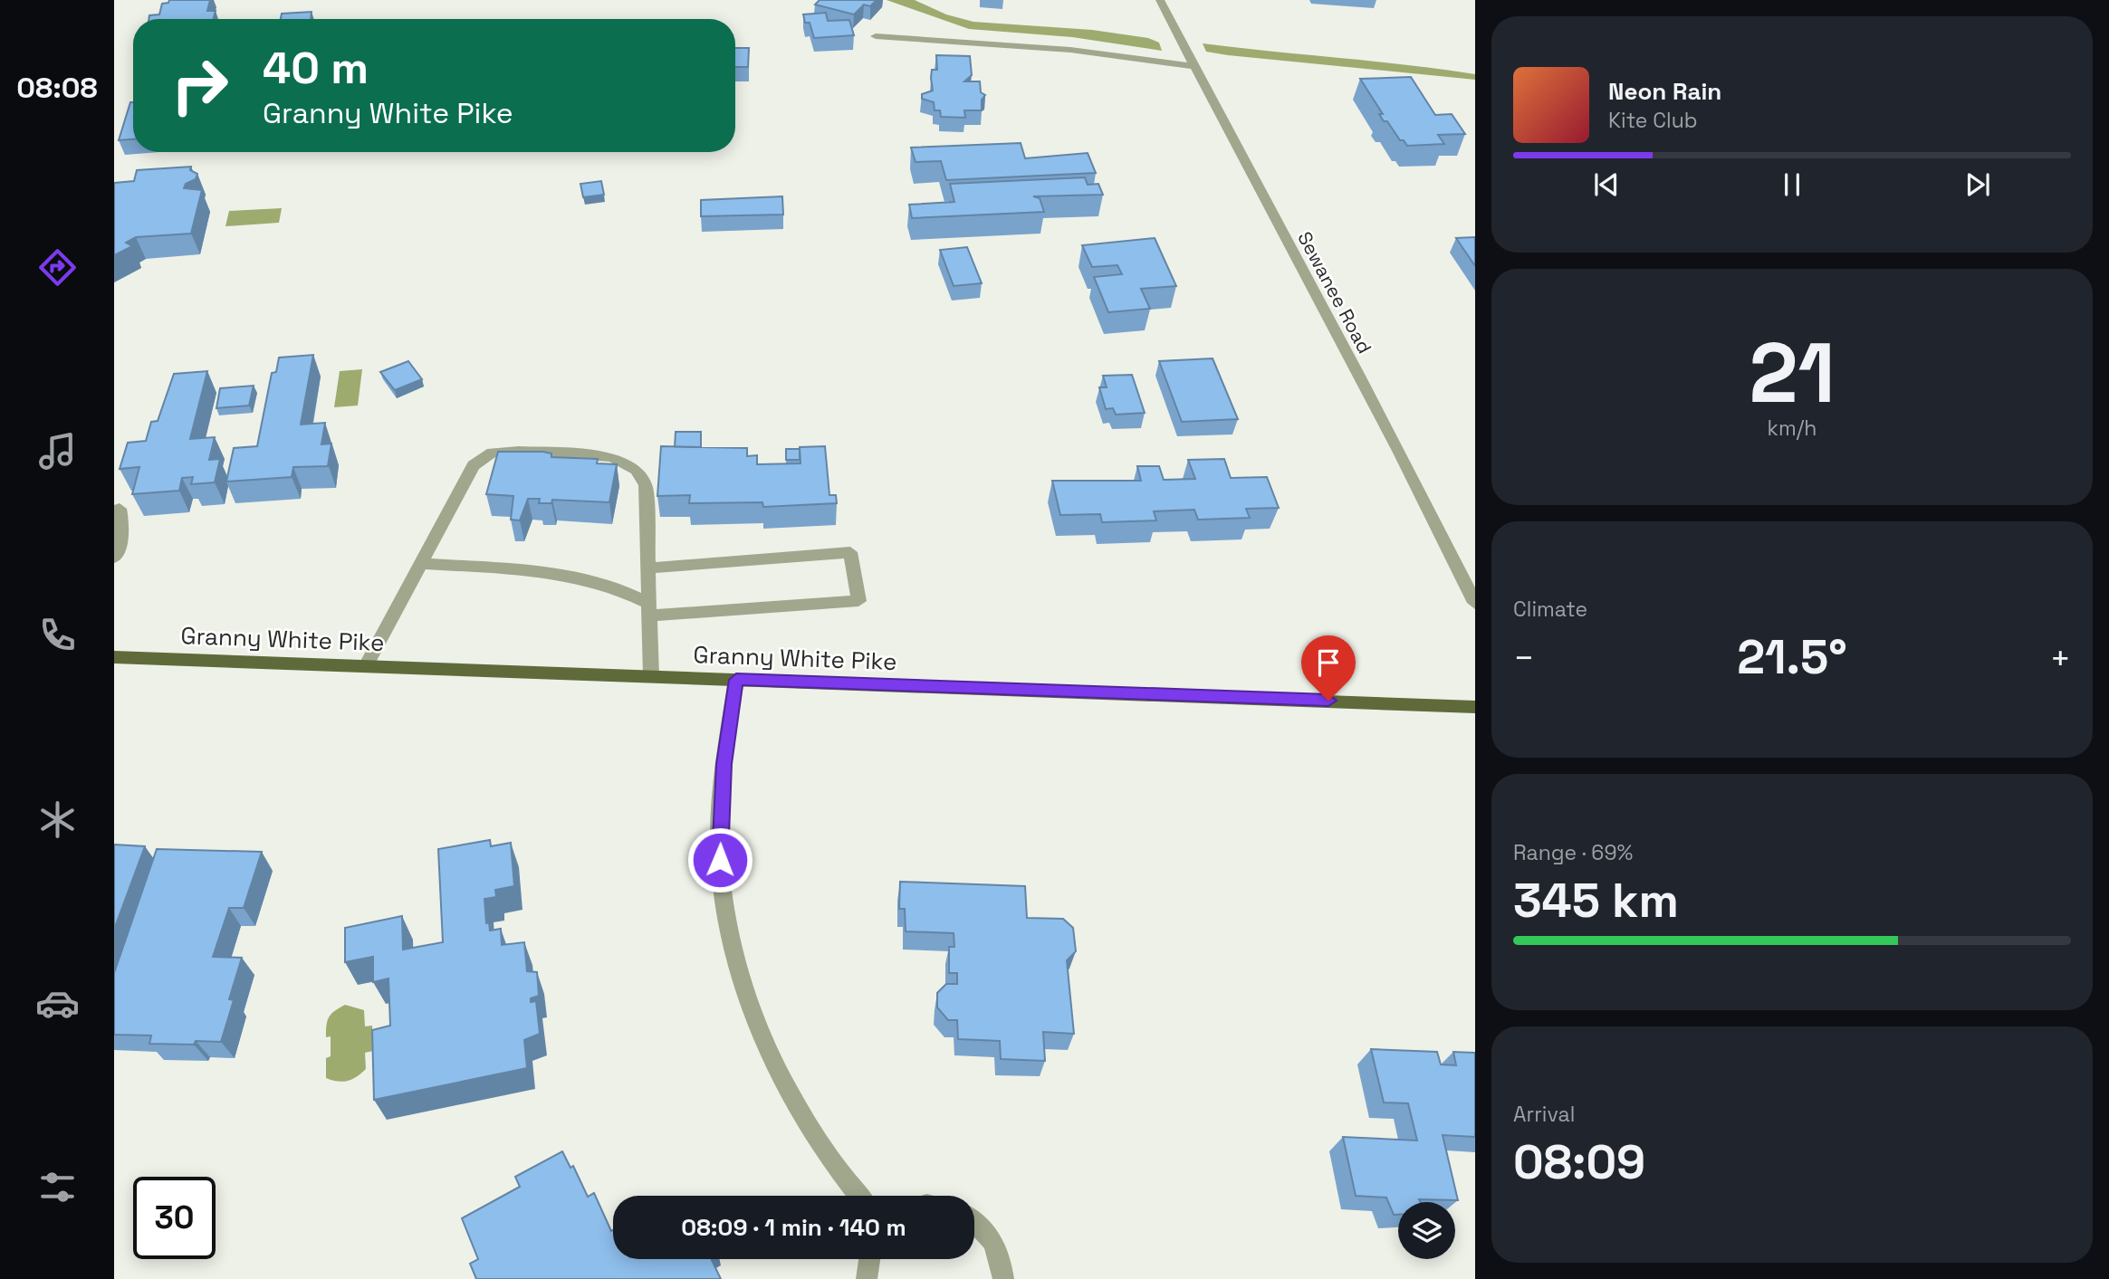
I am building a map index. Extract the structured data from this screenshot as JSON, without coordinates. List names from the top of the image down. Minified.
{"streets":{"main road":["Granny White Pike"],"street":["Sewanee Road"]},"page":{"tabs":"08:08","turn":["40 m","Granny White Pike"],"song":["Neon Rain","Kite Club"],"tile":[["21","km/h"],"Climate",["Range · 69%","345 km"],["Arrival","08:09"]],"heat":["−","21.5°","+"],"limit":"30","trip":"08:09 · 1 min · 140 m"}}
